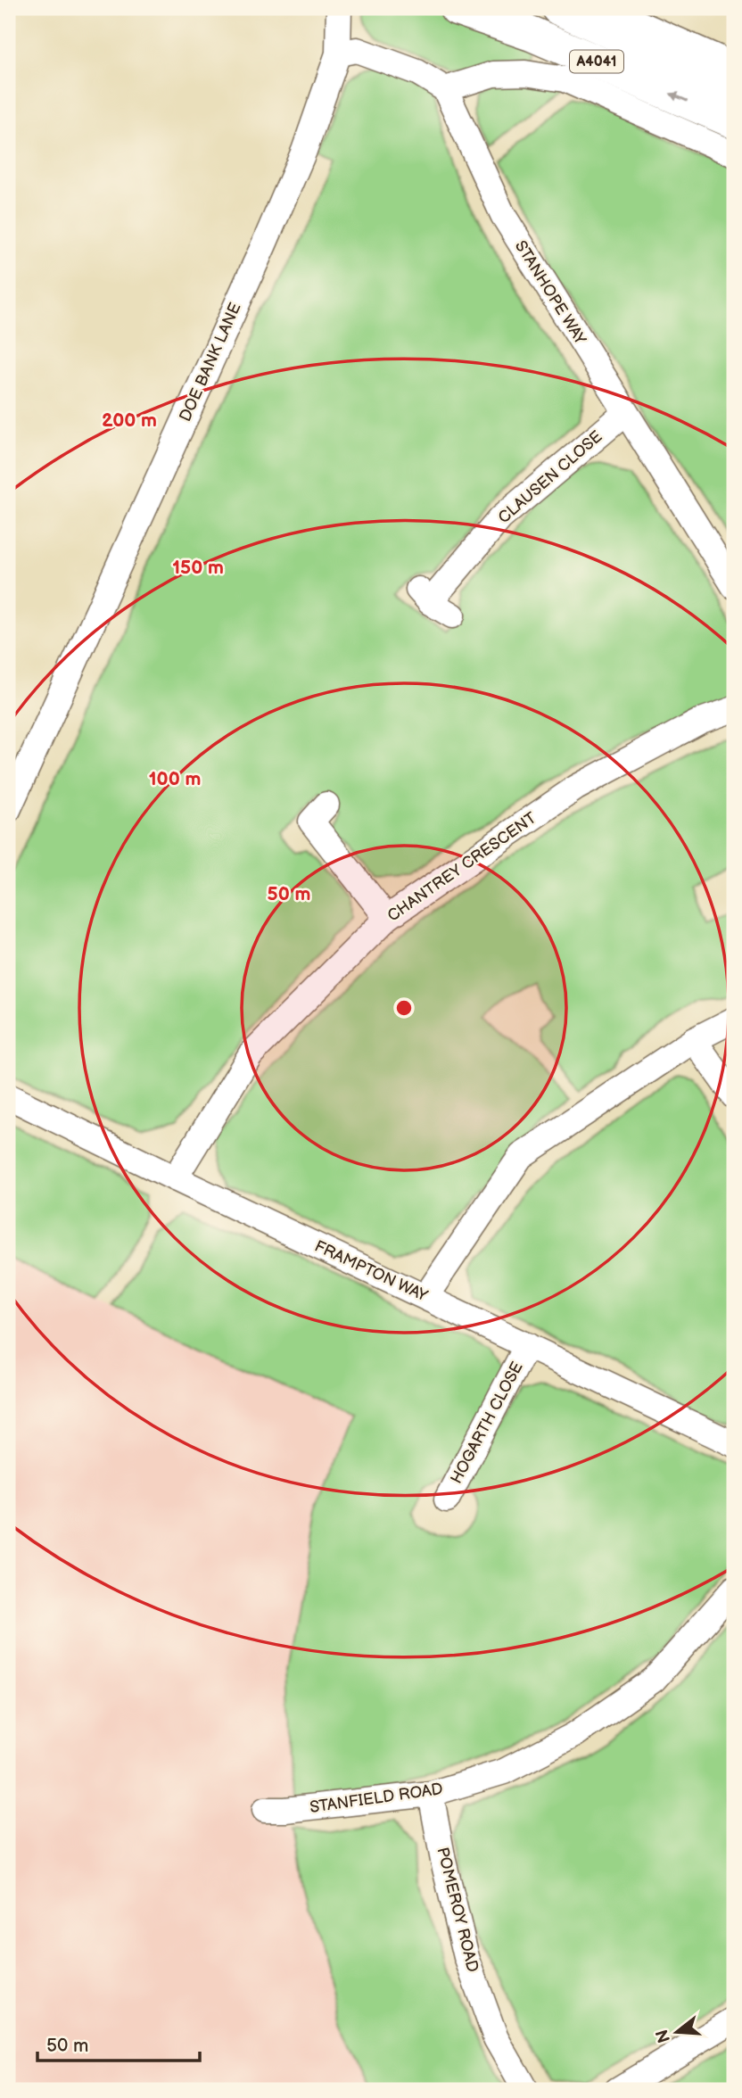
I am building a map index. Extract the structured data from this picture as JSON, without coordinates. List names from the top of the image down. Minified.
{"streets":{"highway":["A4041"],"street":["STANHOPE WAY","DOE BANK LANE","CLAUSEN CLOSE","CHANTREY CRESCENT","FRAMPTON WAY","HOGARTH CLOSE","STANFIELD ROAD","POMEROY ROAD"]},"crossings":[["STANHOPE WAY","CLAUSEN CLOSE"],["CHANTREY CRESCENT","FRAMPTON WAY"],["FRAMPTON WAY","HOGARTH CLOSE"],["STANFIELD ROAD","POMEROY ROAD"]],"scale_bar":"50 m","north":"left","rings":["200 m","150 m","100 m","50 m"]}
